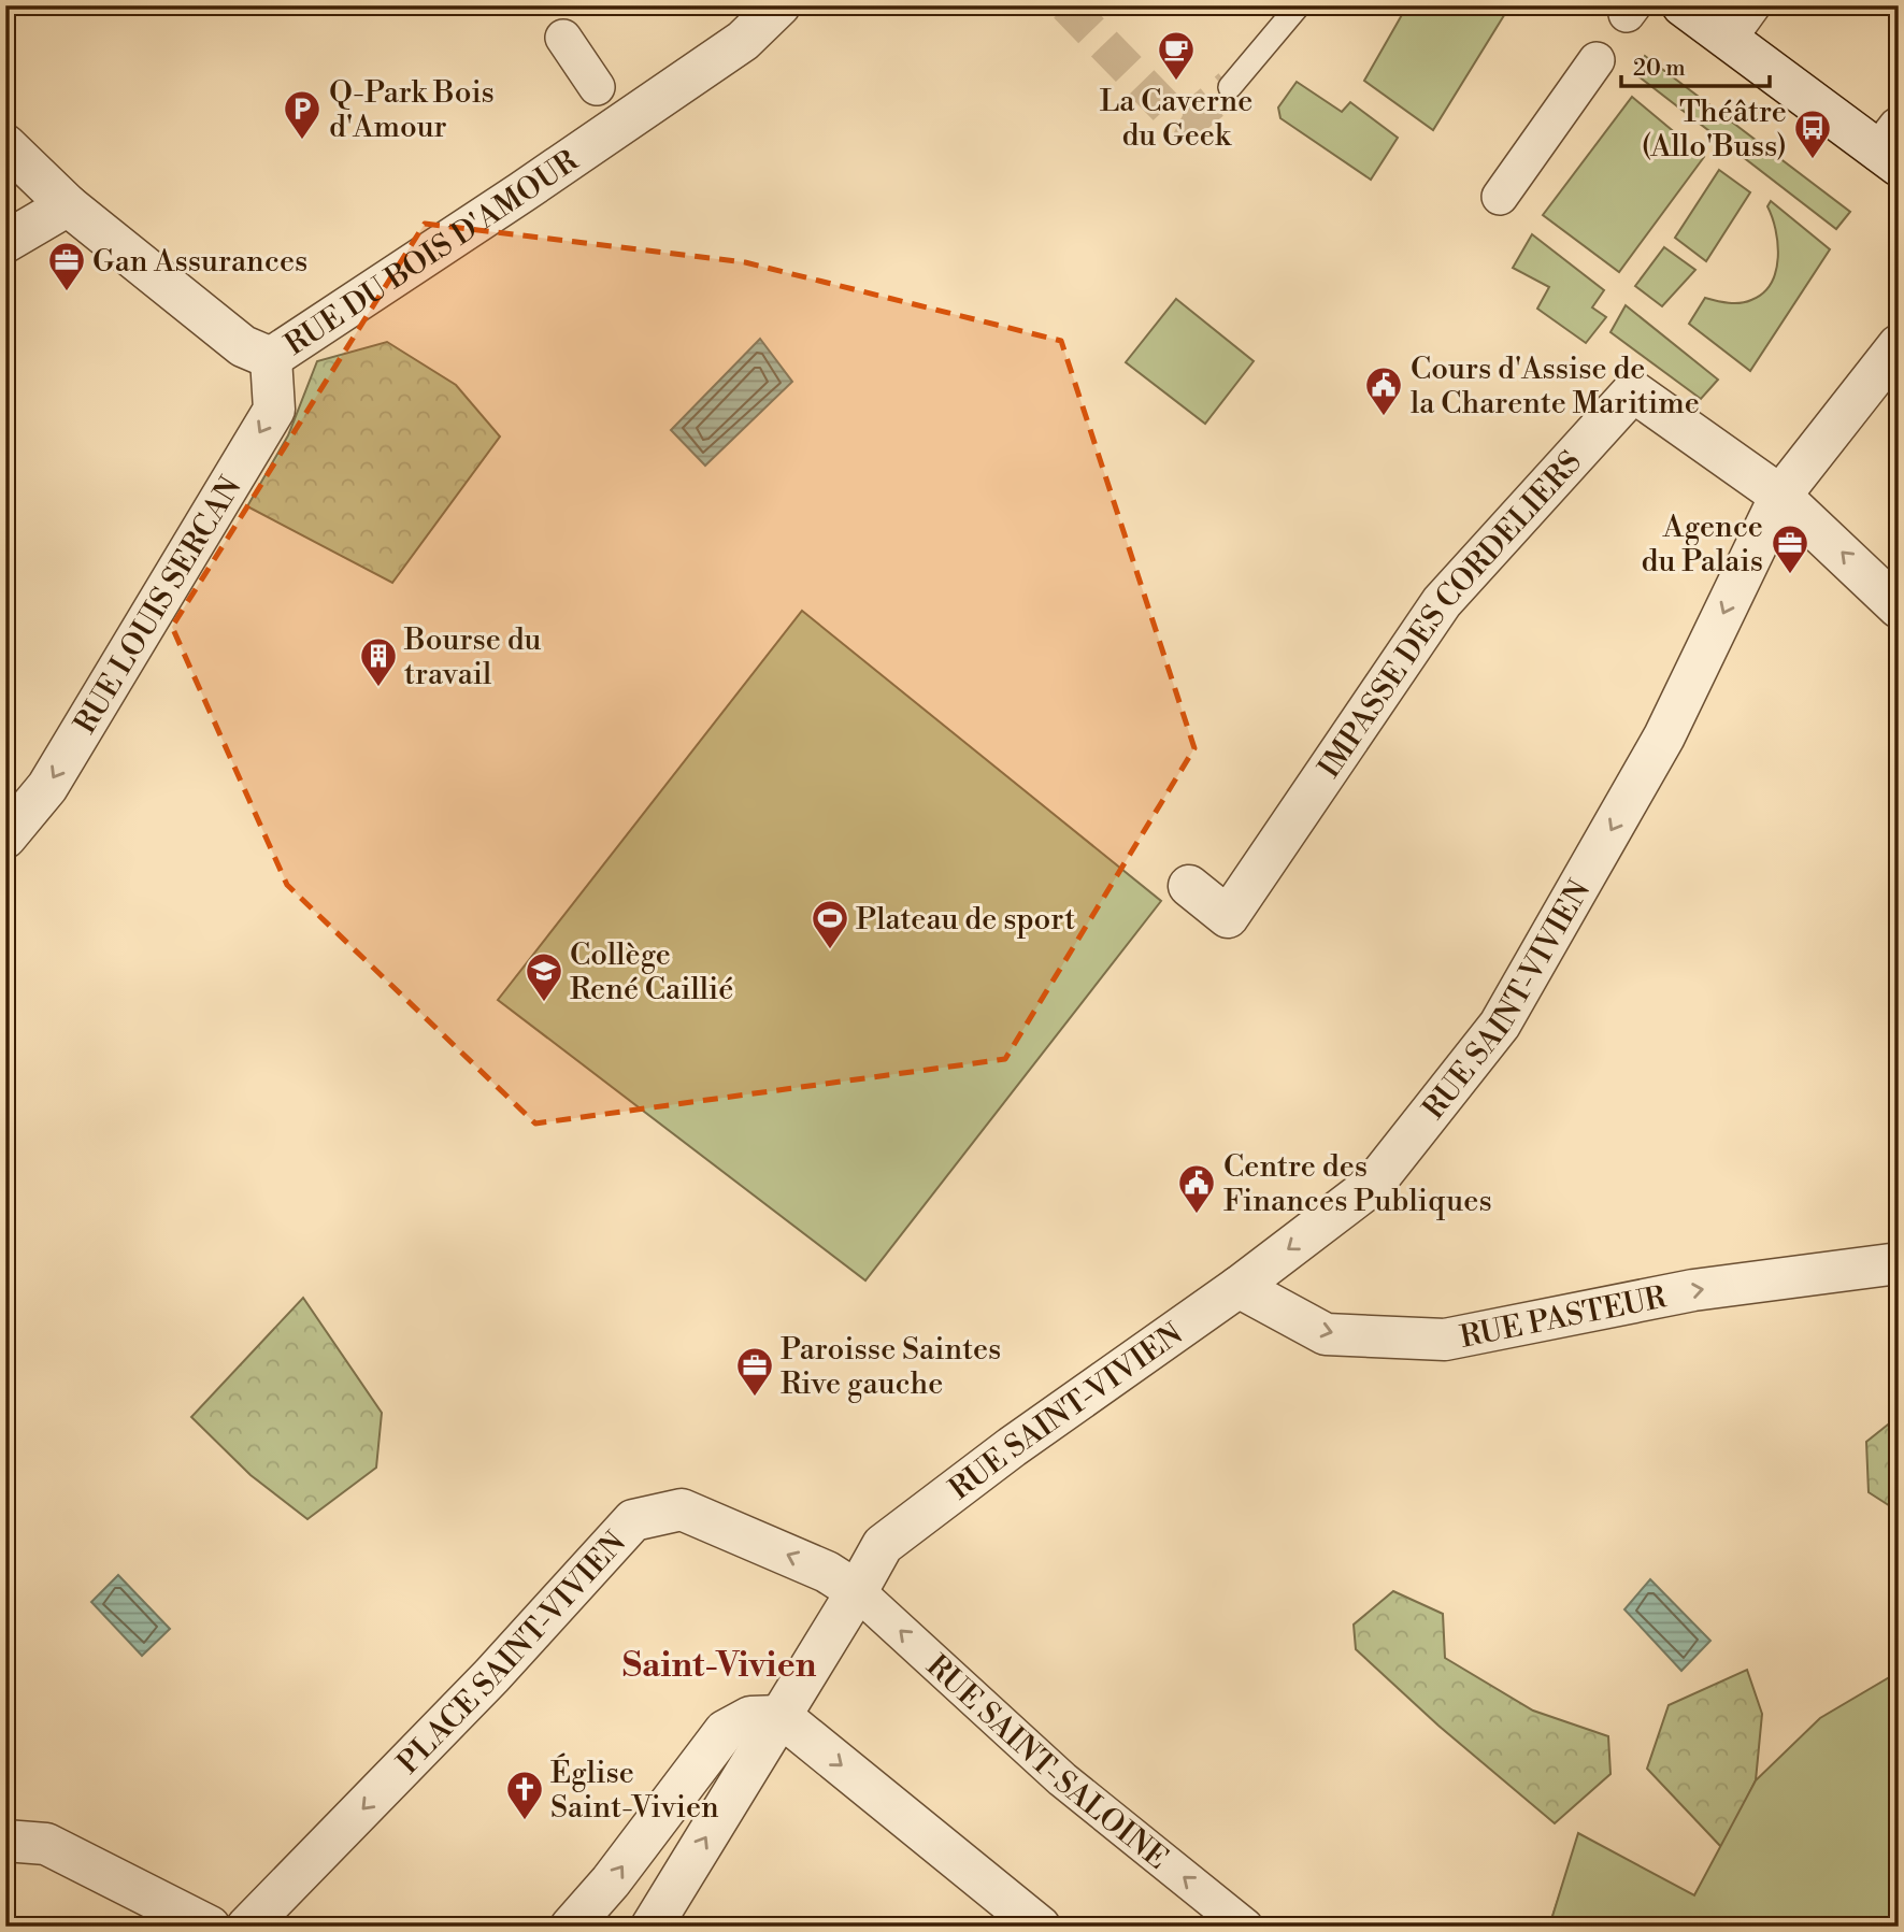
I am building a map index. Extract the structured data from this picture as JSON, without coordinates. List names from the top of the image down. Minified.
{"streets":{"street":["RUE DU BOIS D'AMOUR","RUE LOUIS SERCAN","IMPASSE DES CORDELIERS","RUE SAINT-VIVIEN","RUE PASTEUR","PLACE SAINT-VIVIEN","RUE SAINT-SALOINE"]},"crossings":[["RUE DU BOIS D'AMOUR","RUE LOUIS SERCAN"],["IMPASSE DES CORDELIERS","RUE SAINT-VIVIEN"],["RUE SAINT-VIVIEN","RUE PASTEUR"],["RUE SAINT-VIVIEN","PLACE SAINT-VIVIEN"],["RUE SAINT-VIVIEN","RUE SAINT-SALOINE"],["PLACE SAINT-VIVIEN","RUE SAINT-SALOINE"]],"one_way":["RUE LOUIS SERCAN","RUE PASTEUR"],"districts":["Saint-Vivien"],"places":{"cafe":["La Caverne du Geek"],"parking":["Q-Park Bois d'Amour"],"bus stop":["Théâtre (Allo'Buss)"],"office":["Gan Assurances","Agence du Palais","Paroisse Saintes Rive gauche"],"public building":["Cours d'Assise de la Charente Maritime","Centre des Finances Publiques"],"building":["Bourse du travail"],"sports":["Plateau de sport"],"school or university":["Collège René Caillié"],"church":["Église Saint-Vivien"]},"scale_bar":"20 m"}
